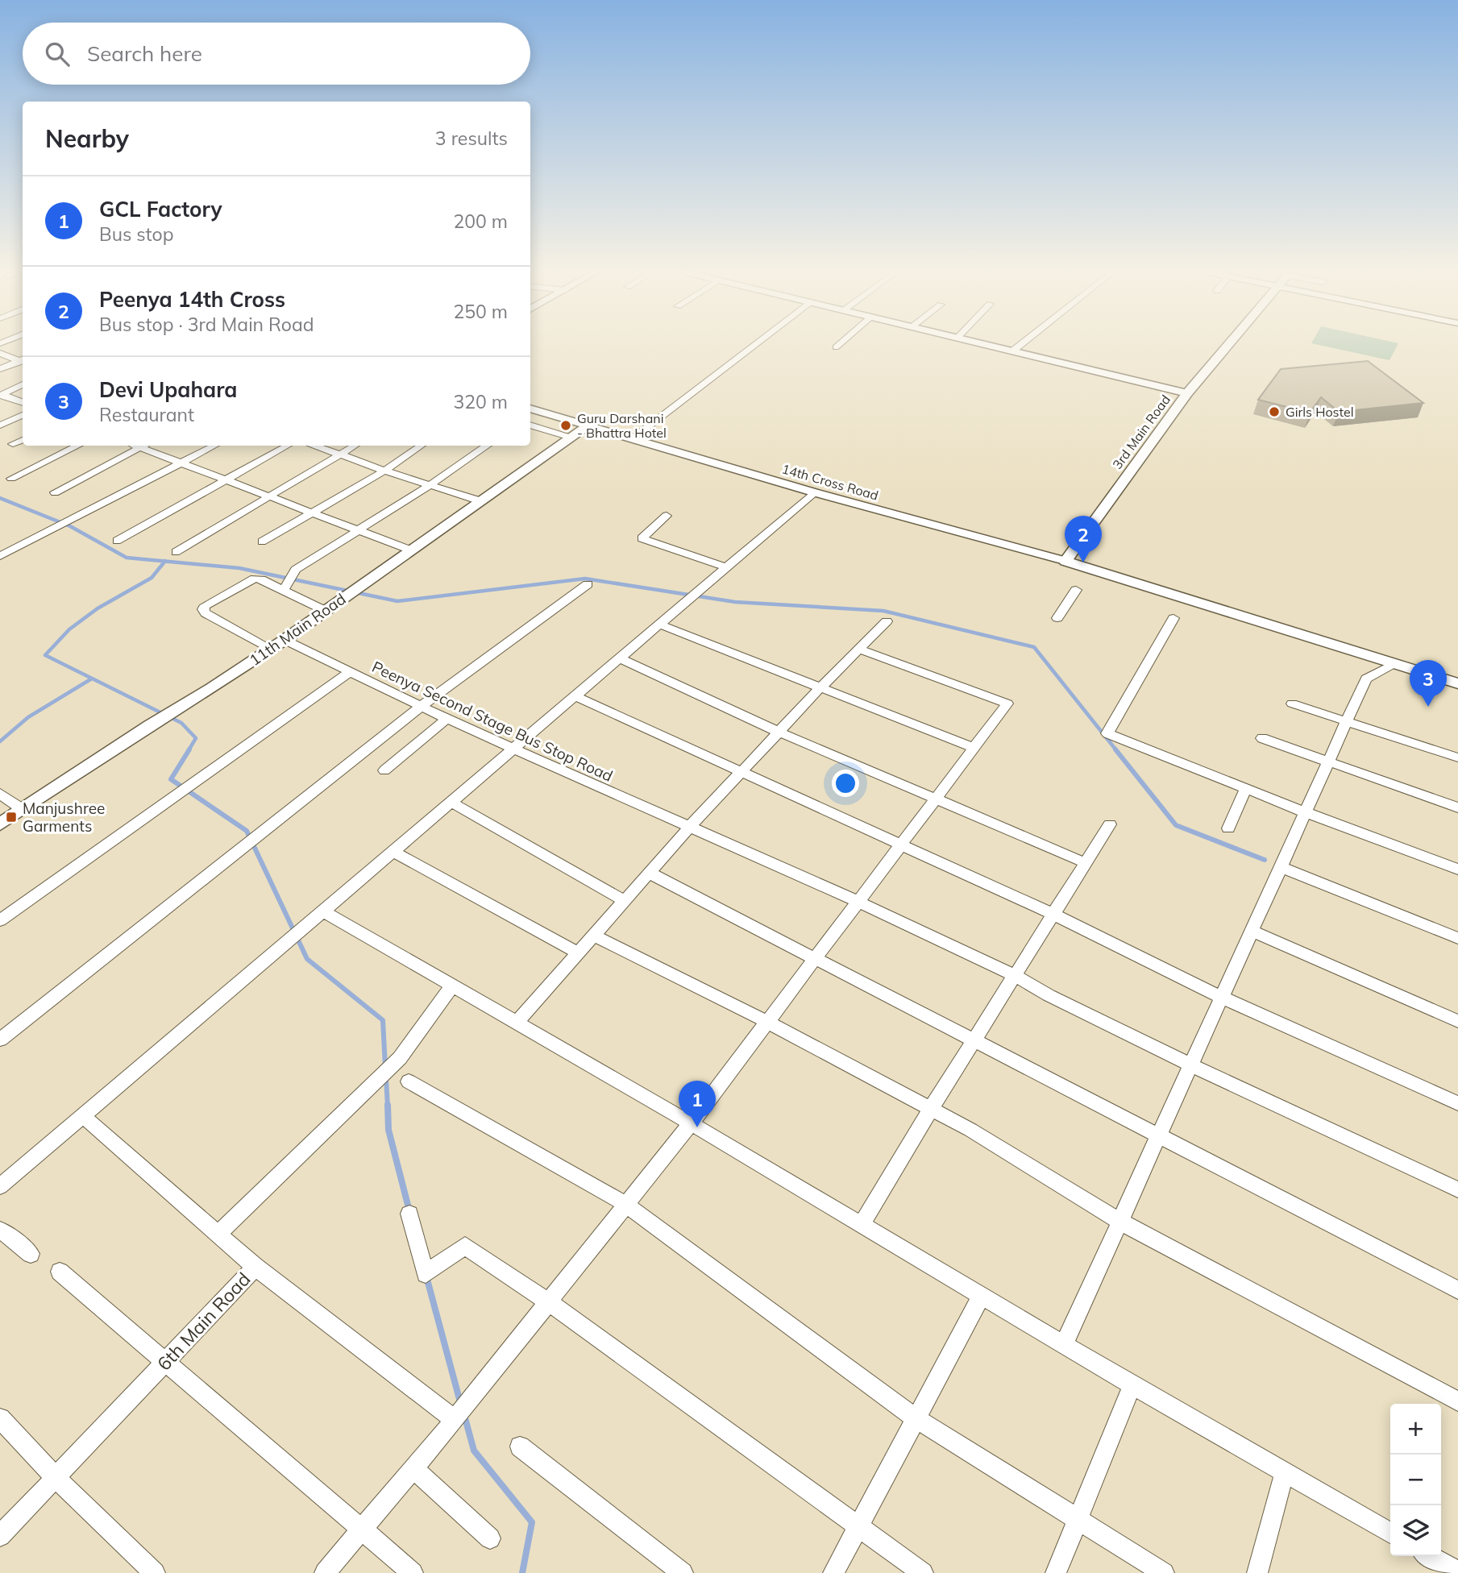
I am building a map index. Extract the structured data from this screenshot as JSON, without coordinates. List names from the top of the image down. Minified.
{"streets":{"main road":["3rd Main Road"],"street":["14th Cross Road","11th Main Road","Peenya Second Stage Bus Stop Road","6th Main Road"]},"crossings":[["3rd Main Road","14th Cross Road"],["14th Cross Road","11th Main Road"],["11th Main Road","Peenya Second Stage Bus Stop Road"]],"places":{"other":["Girls Hostel","Guru Darshani - Bhattra Hotel"],"transit":["Manjushree Garments"]},"page":{"search":"Search here","heading":["Nearby","3 results"],"list":[{"mark":"1","name":"GCL Factory","note":"Bus stop","value":"200 m"},{"mark":"2","name":"Peenya 14th Cross","note":"Bus stop · 3rd Main Road","value":"250 m"},{"mark":"3","name":"Devi Upahara","note":"Restaurant","value":"320 m"}],"pins":["2","3","1"],"map_buttons":["+","−"]}}
